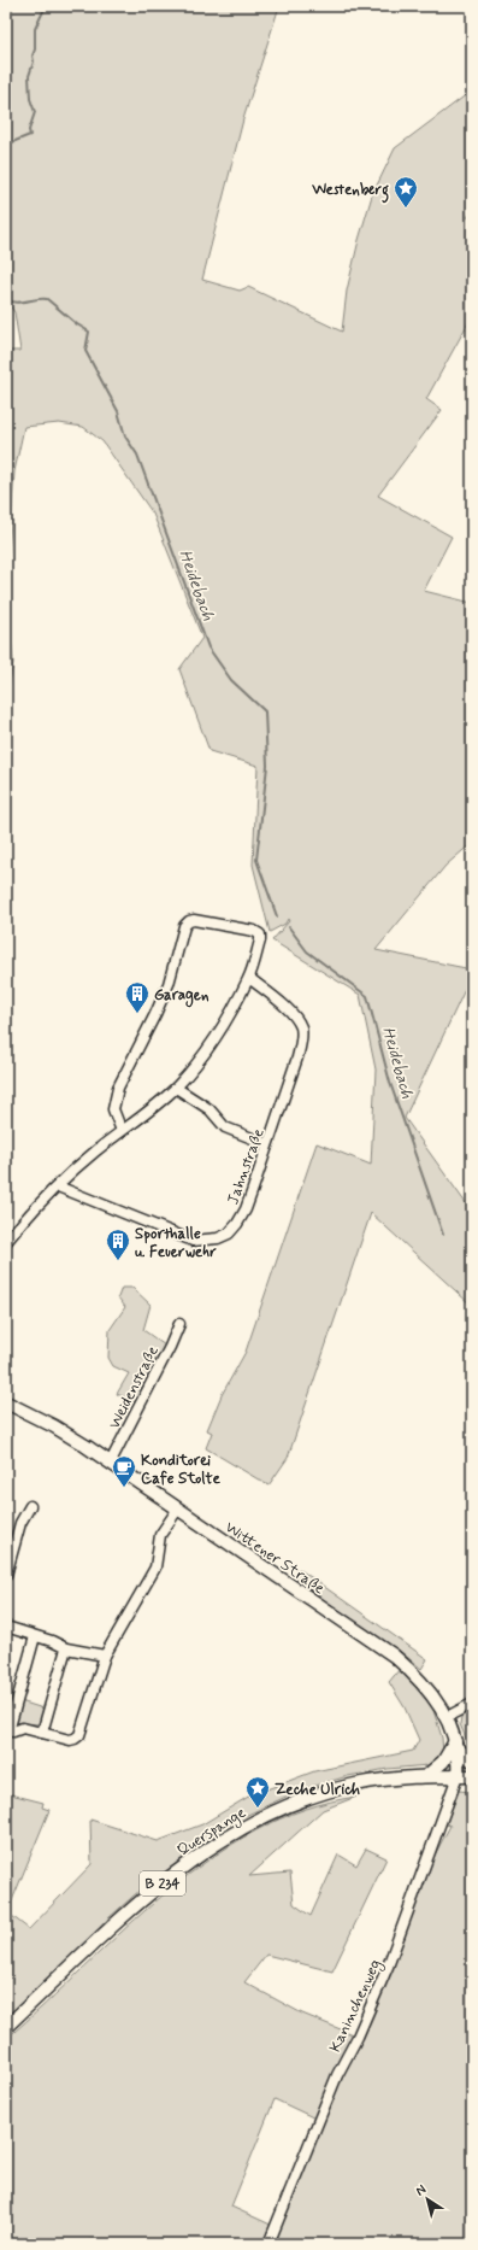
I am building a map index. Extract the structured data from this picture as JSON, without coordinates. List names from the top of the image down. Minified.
{"streets":{"main road":["Wittener Straße","Querspange","B 234"],"street":["Jahnstraße","Weidenstraße","Kaninchenweg"]},"crossings":[["Weidenstraße","Wittener Straße"],["Wittener Straße","Querspange"],["Wittener Straße","B 234"],["Wittener Straße","Kaninchenweg"],["Querspange","B 234"],["Querspange","Kaninchenweg"],["B 234","Kaninchenweg"]],"water":["Heidebach"],"places":{"place":["Westenberg","Zeche Ulrich"],"building":["Garagen","Sporthalle u. Feuerwehr"],"cafe":["Konditorei Cafe Stolte"]},"north":"top left"}
